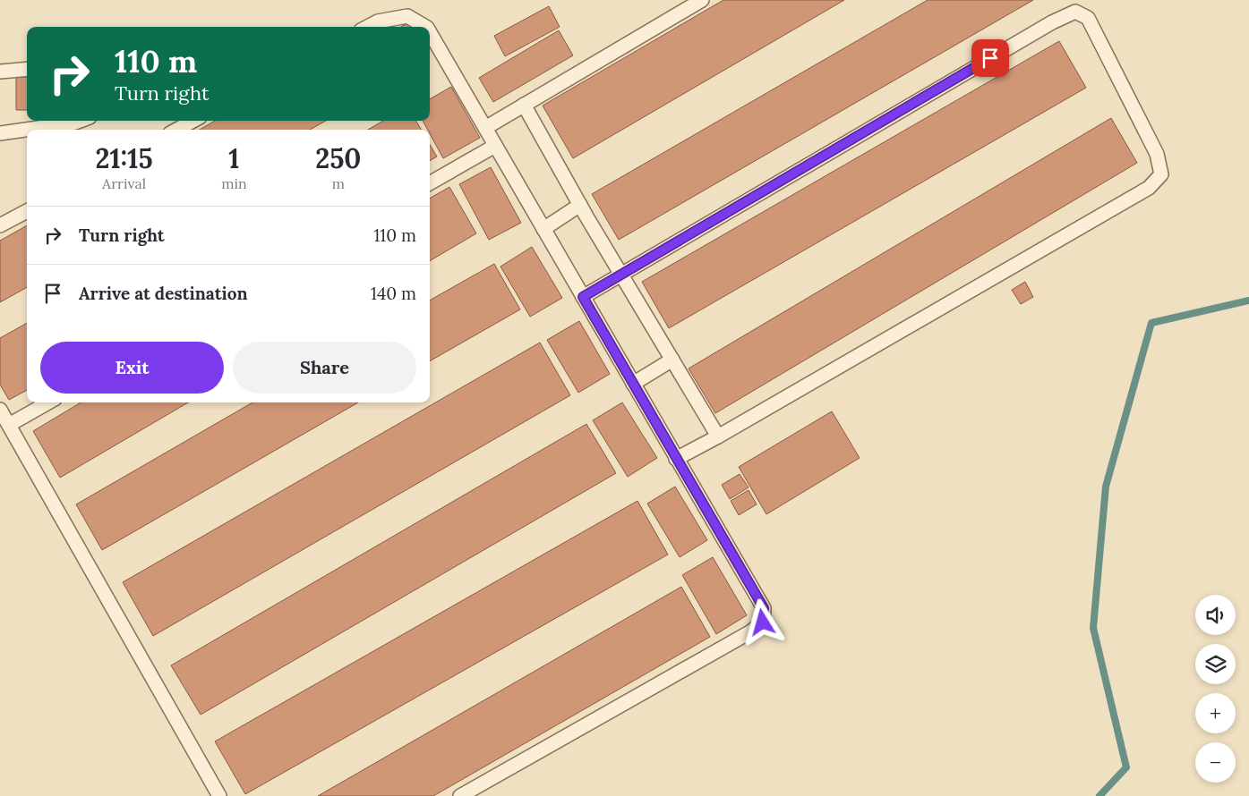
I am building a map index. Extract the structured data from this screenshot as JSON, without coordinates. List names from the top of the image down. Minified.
{"page":{"turn":["110 m","Turn right"],"eta":["21:15","Arrival","1","min","250","m"],"list":[{"name":"Turn right","value":"110 m"},{"name":"Arrive at destination","value":"140 m"}],"buttons":["Exit","Share"],"map_buttons":["+","−"]}}
